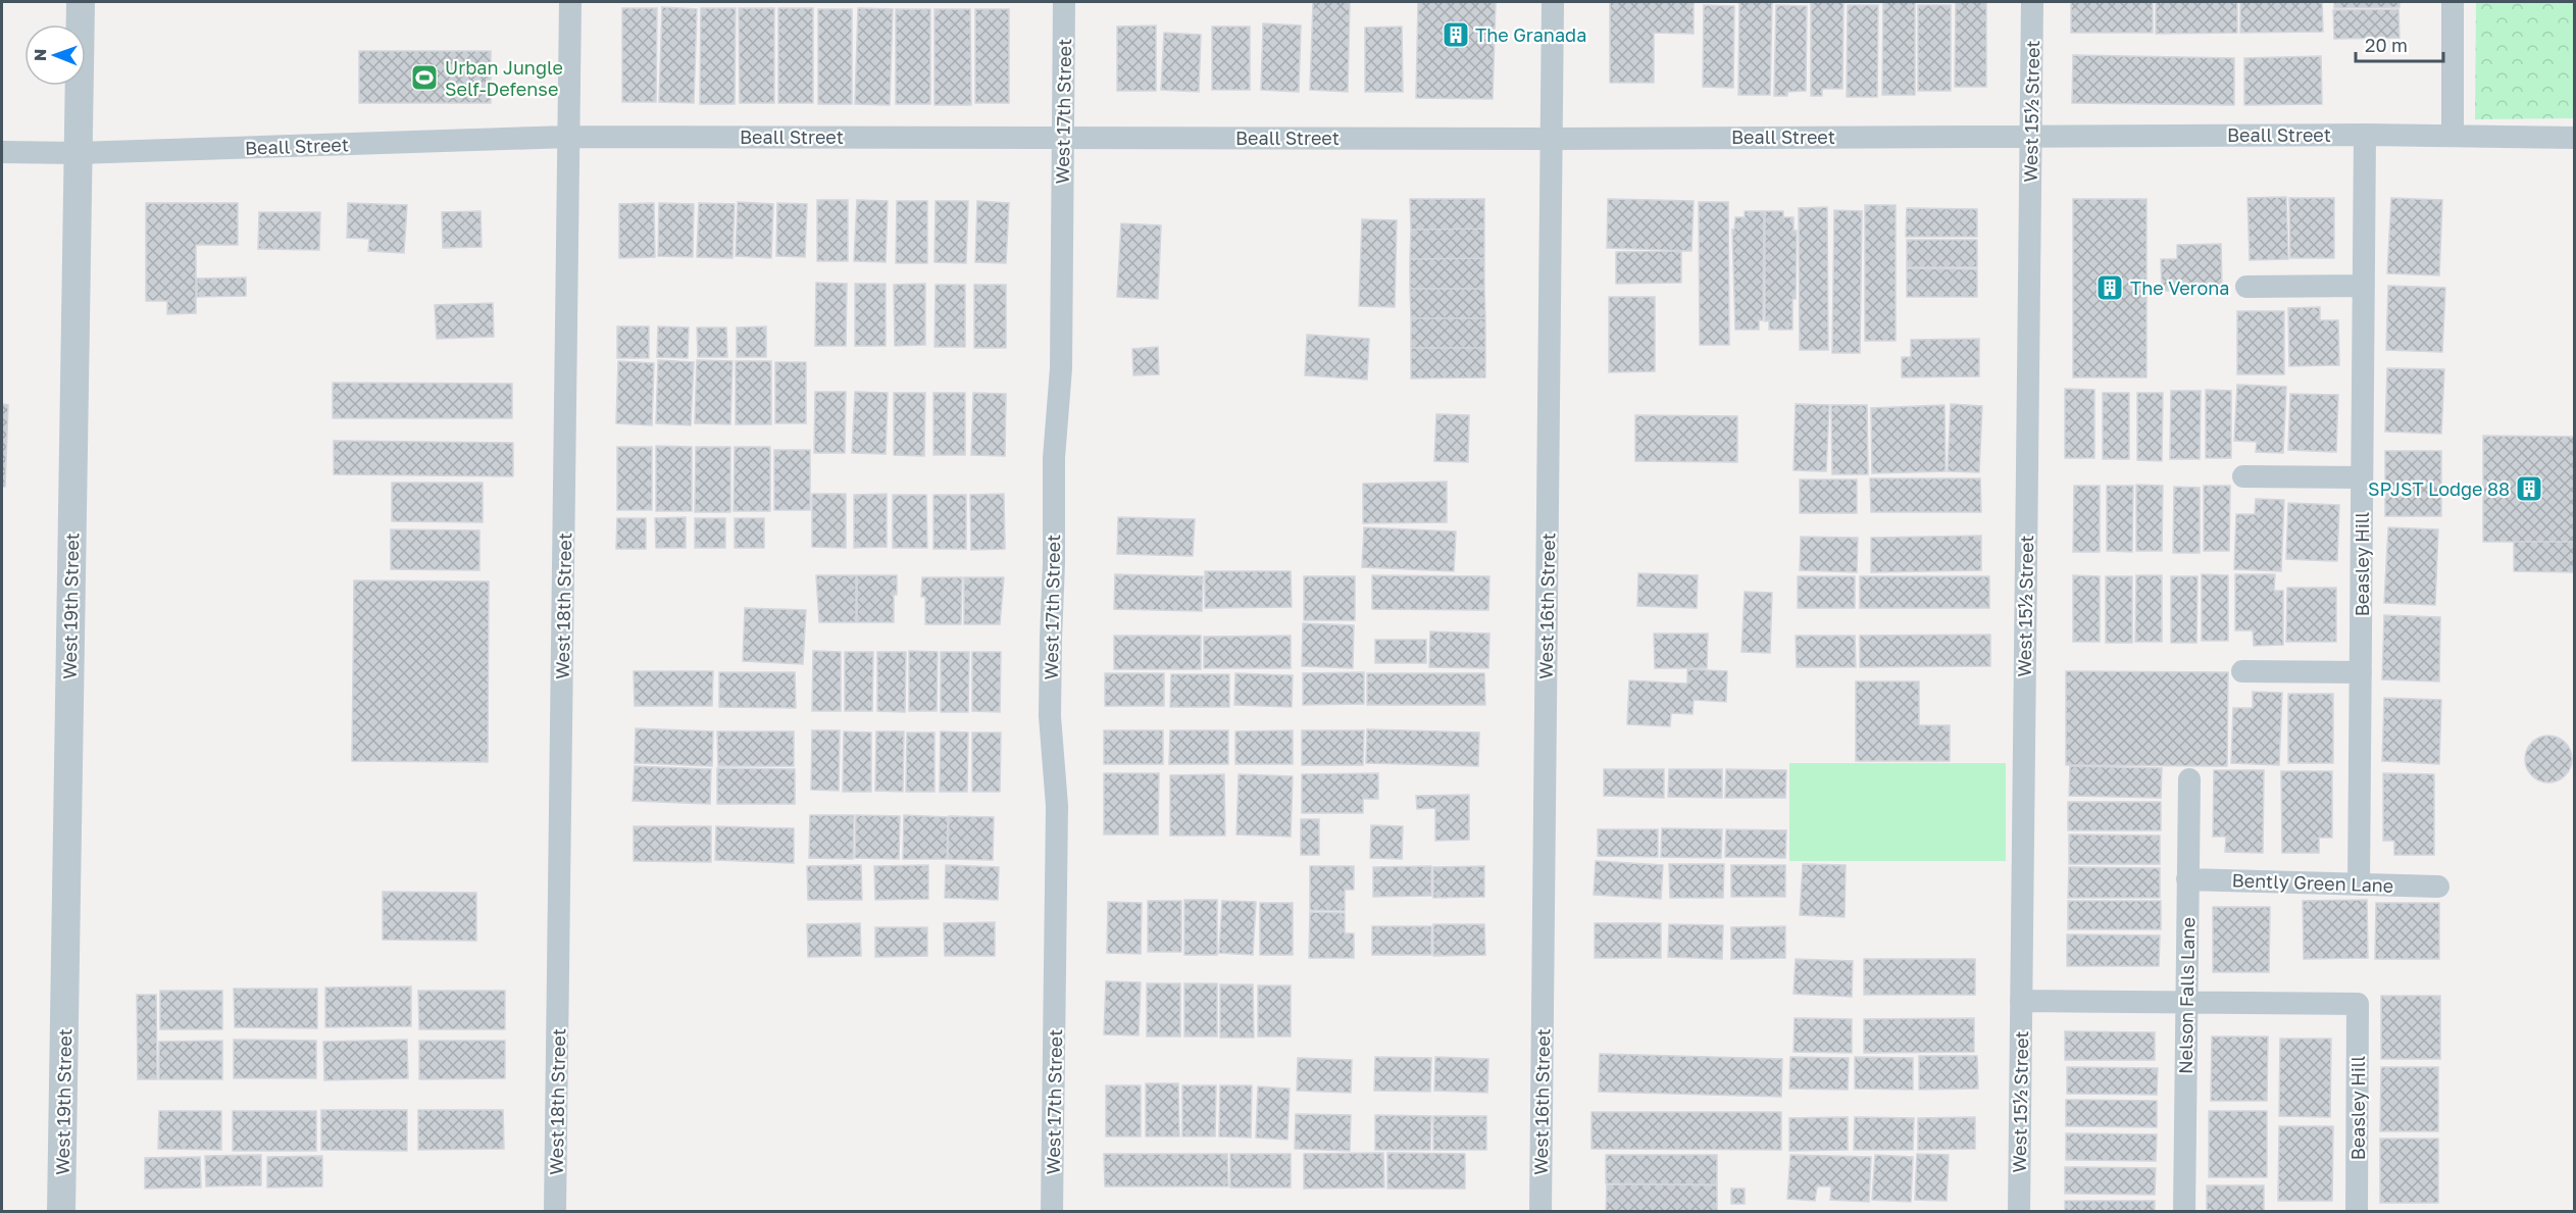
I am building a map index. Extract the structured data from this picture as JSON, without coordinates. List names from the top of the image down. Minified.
{"streets":{"street":["West 17th Street","West 15½ Street","Beall Street","Beasley Hill","West 19th Street","West 18th Street","West 16th Street","Bently Green Lane","Nelson Falls Lane"]},"crossings":[["West 17th Street","Beall Street"],["West 15½ Street","Beall Street"],["Beall Street","Beasley Hill"],["Beall Street","West 19th Street"],["Beall Street","West 18th Street"],["Beall Street","West 16th Street"],["Beasley Hill","Bently Green Lane"],["Beasley Hill","Nelson Falls Lane"],["Bently Green Lane","Nelson Falls Lane"]],"places":{"building":["The Granada","The Verona","SPJST Lodge 88"],"sports":["Urban Jungle Self-Defense"]},"scale_bar":"20 m","north":"left"}
